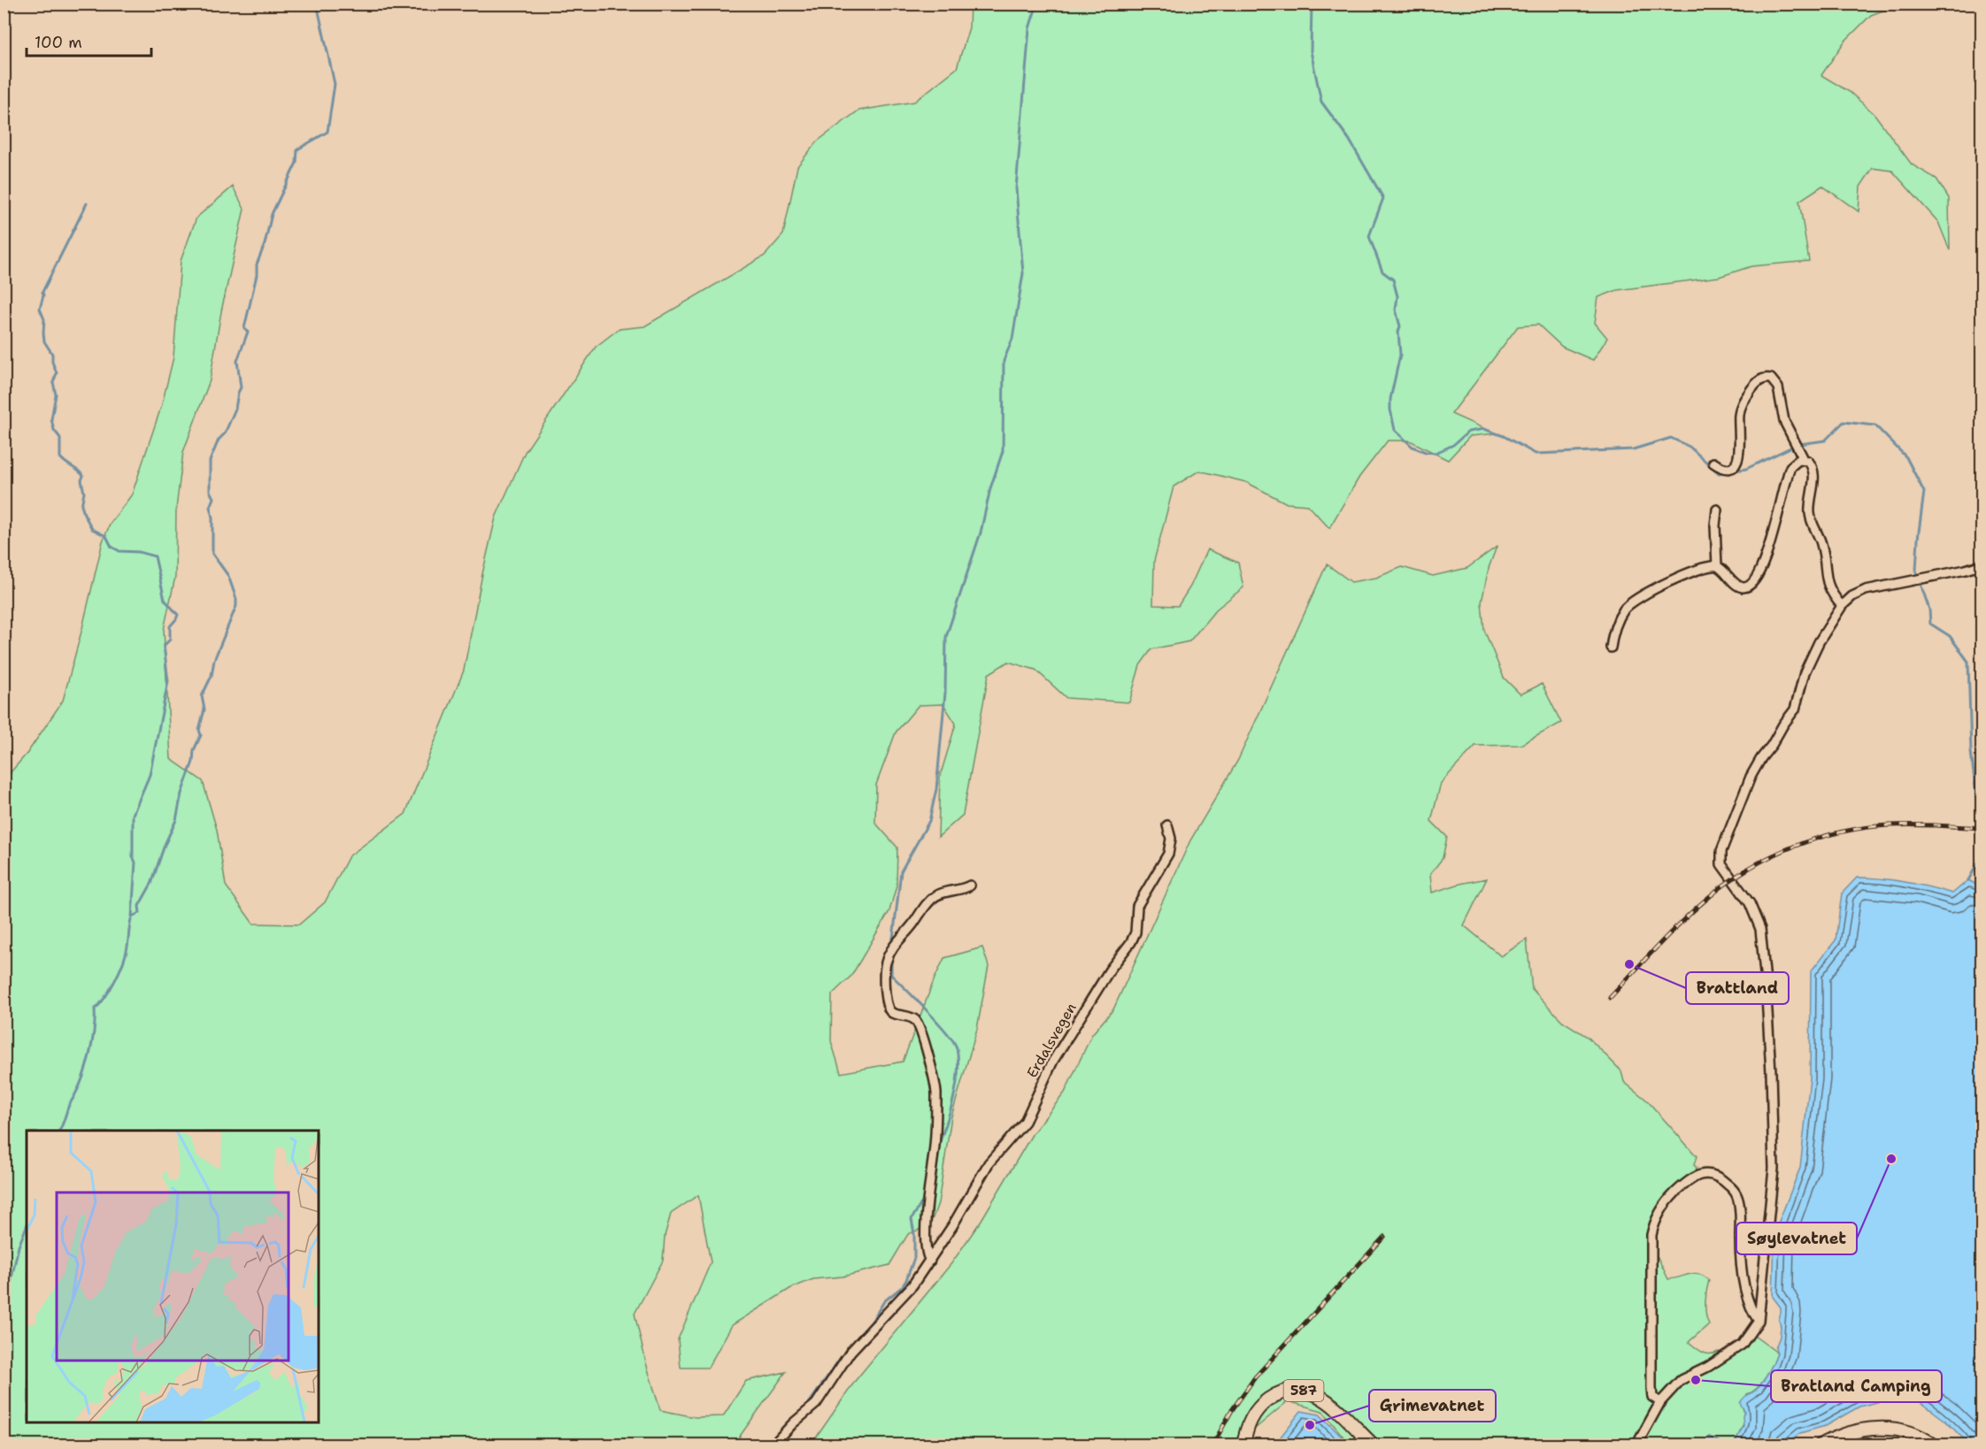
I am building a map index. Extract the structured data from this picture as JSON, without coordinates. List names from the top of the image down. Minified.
{"streets":{"main road":["587"],"street":["Erdalsvegen"]},"places":["Brattland","Søylevatnet","Bratland Camping","Grimevatnet"],"scale_bar":"100 m"}
